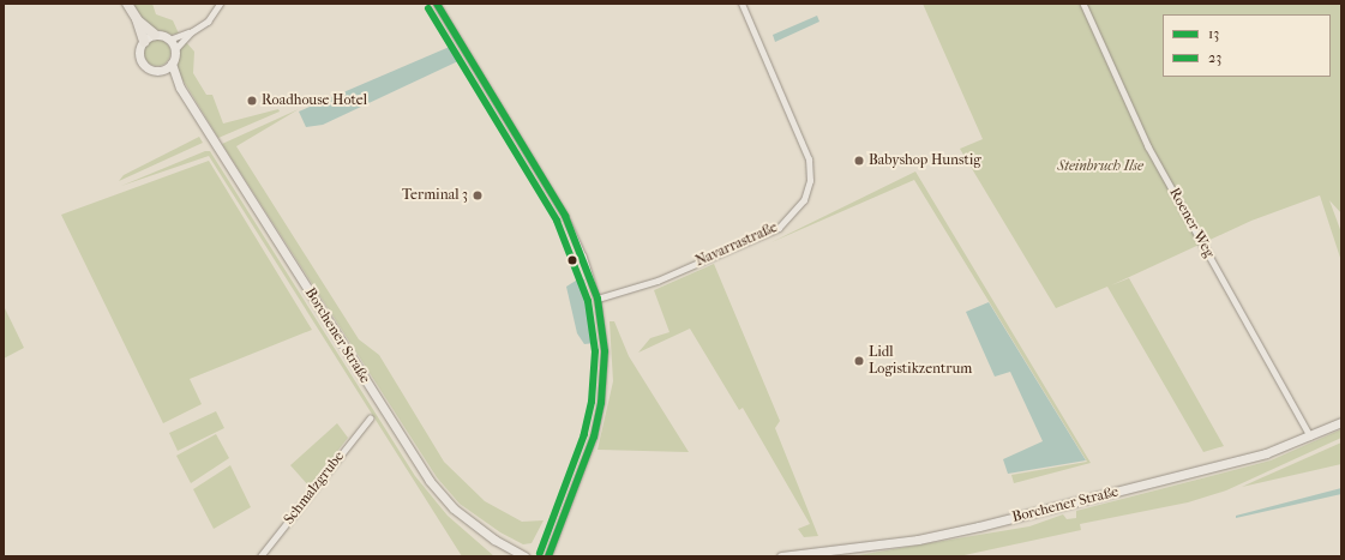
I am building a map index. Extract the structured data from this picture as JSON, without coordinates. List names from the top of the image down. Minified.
{"streets":{"main road":["Borchener Straße"],"street":["Roener Weg","Navarrastraße","Schmalzgrube"]},"crossings":[["Roener Weg","Borchener Straße"]],"parks":["Steinbruch Ilse"],"places":["Roadhouse Hotel","Babyshop Hunstig","Terminal 3","Lidl Logistikzentrum"],"lines":["transit line 13","transit line 23"],"legend":["13","23"]}
